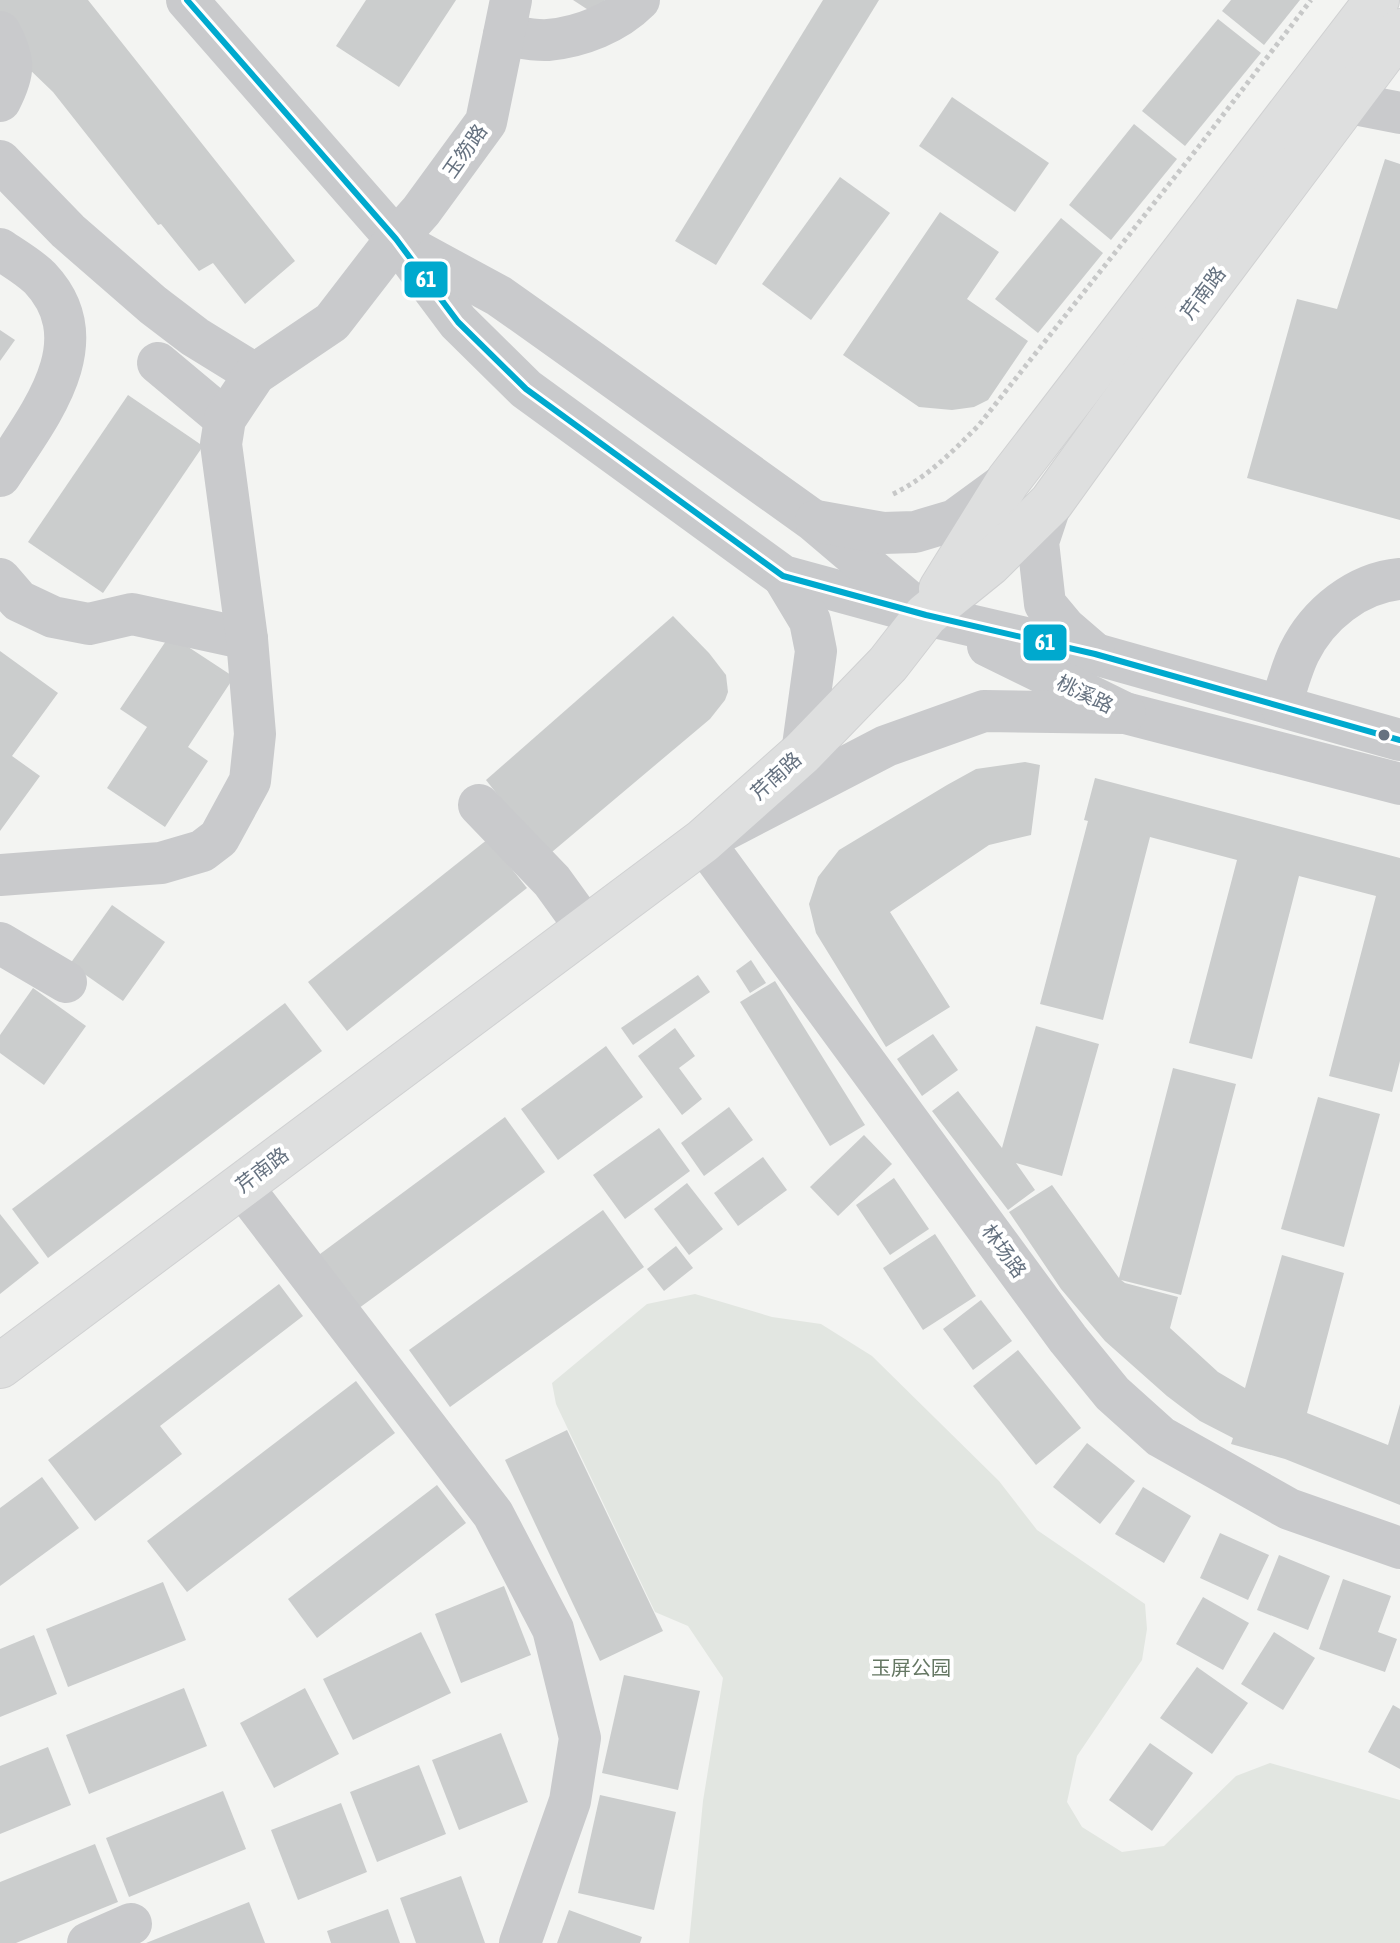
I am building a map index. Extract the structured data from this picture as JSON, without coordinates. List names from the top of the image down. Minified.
{"streets":{"main road":["芹南路"],"street":["玉笏路","桃溪路","林场路"]},"crossings":[["芹南路","桃溪路"],["芹南路","林场路"],["桃溪路","林场路"]],"parks":["玉屏公园"],"lines":["transit line 61"]}
